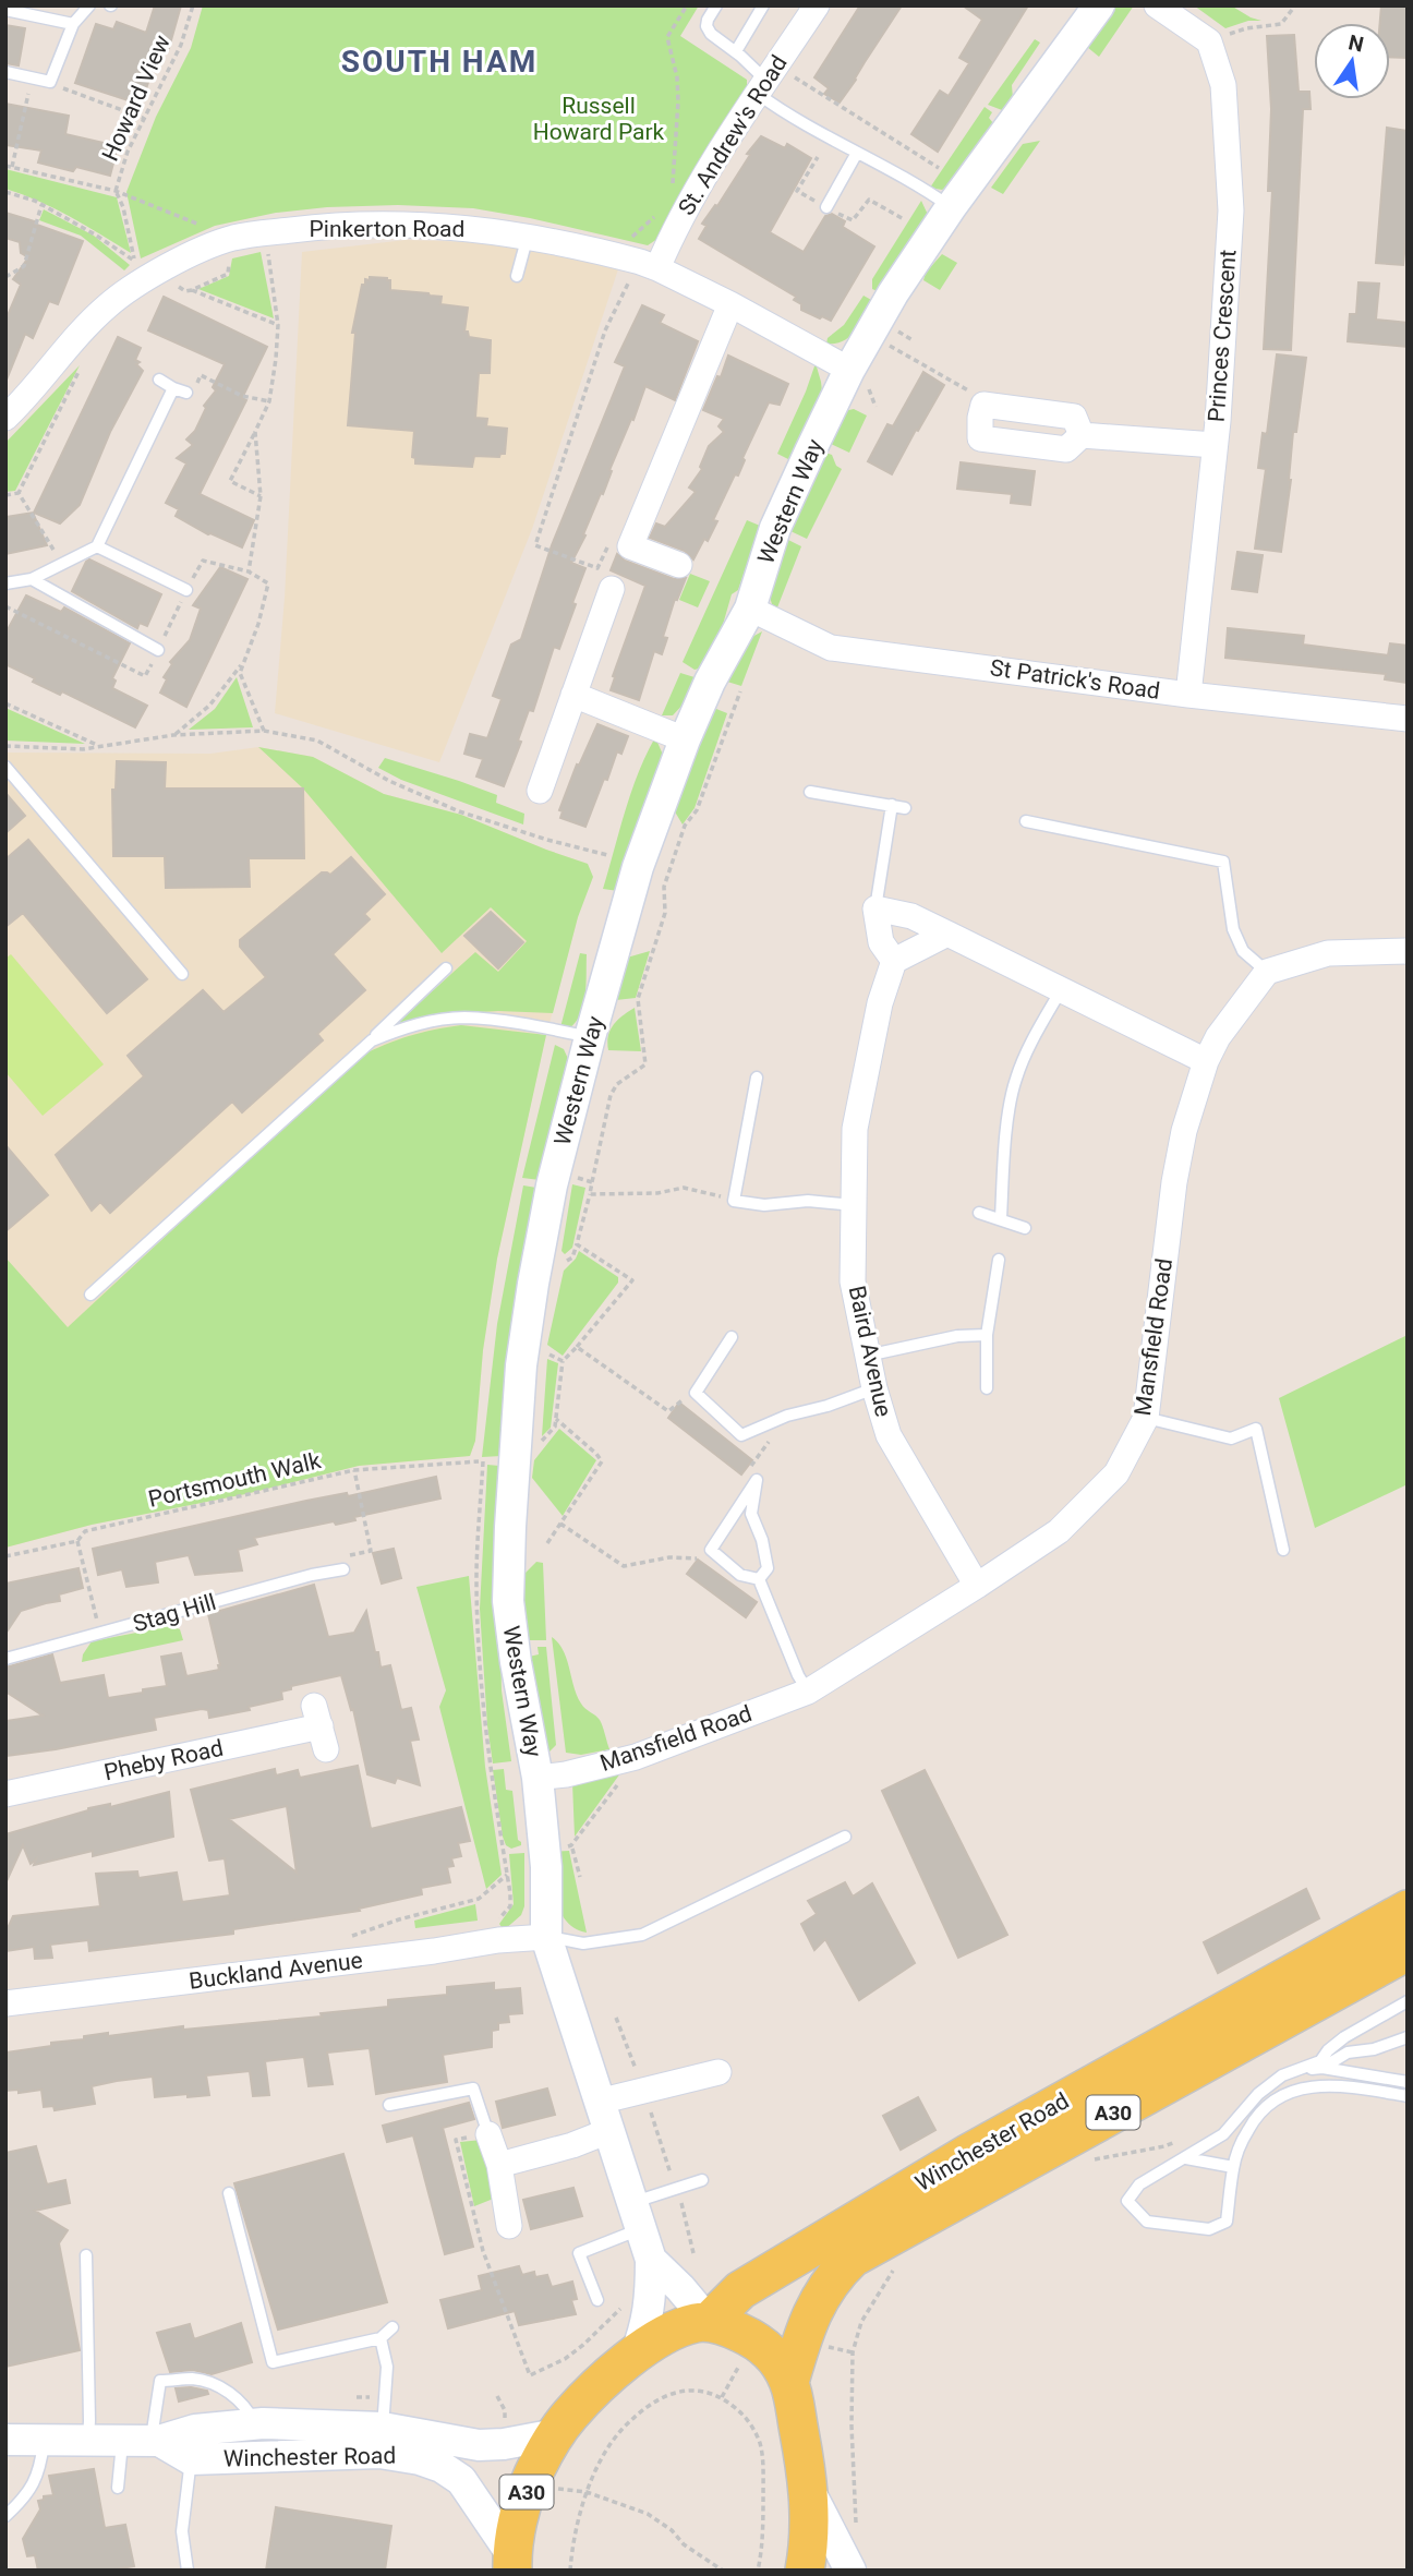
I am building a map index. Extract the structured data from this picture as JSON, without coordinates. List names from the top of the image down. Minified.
{"streets":{"main road":["A30","Winchester Road"],"street":["St. Andrew's Road","Pinkerton Road","Princes Crescent","Western Way","St Patrick's Road","Mansfield Road","Baird Avenue","Pheby Road","Buckland Avenue"],"lane":["Stag Hill"],"path":["Howard View","Portsmouth Walk"]},"crossings":[["St. Andrew's Road","Pinkerton Road"],["Pinkerton Road","Western Way"],["Princes Crescent","St Patrick's Road"],["Western Way","St Patrick's Road"],["Western Way","Mansfield Road"],["Western Way","Buckland Avenue"],["Western Way","A30"],["Western Way","Winchester Road"],["Mansfield Road","Baird Avenue"],["A30","Winchester Road"]],"districts":["SOUTH HAM"],"parks":["Russell Howard Park"],"north":"top"}
